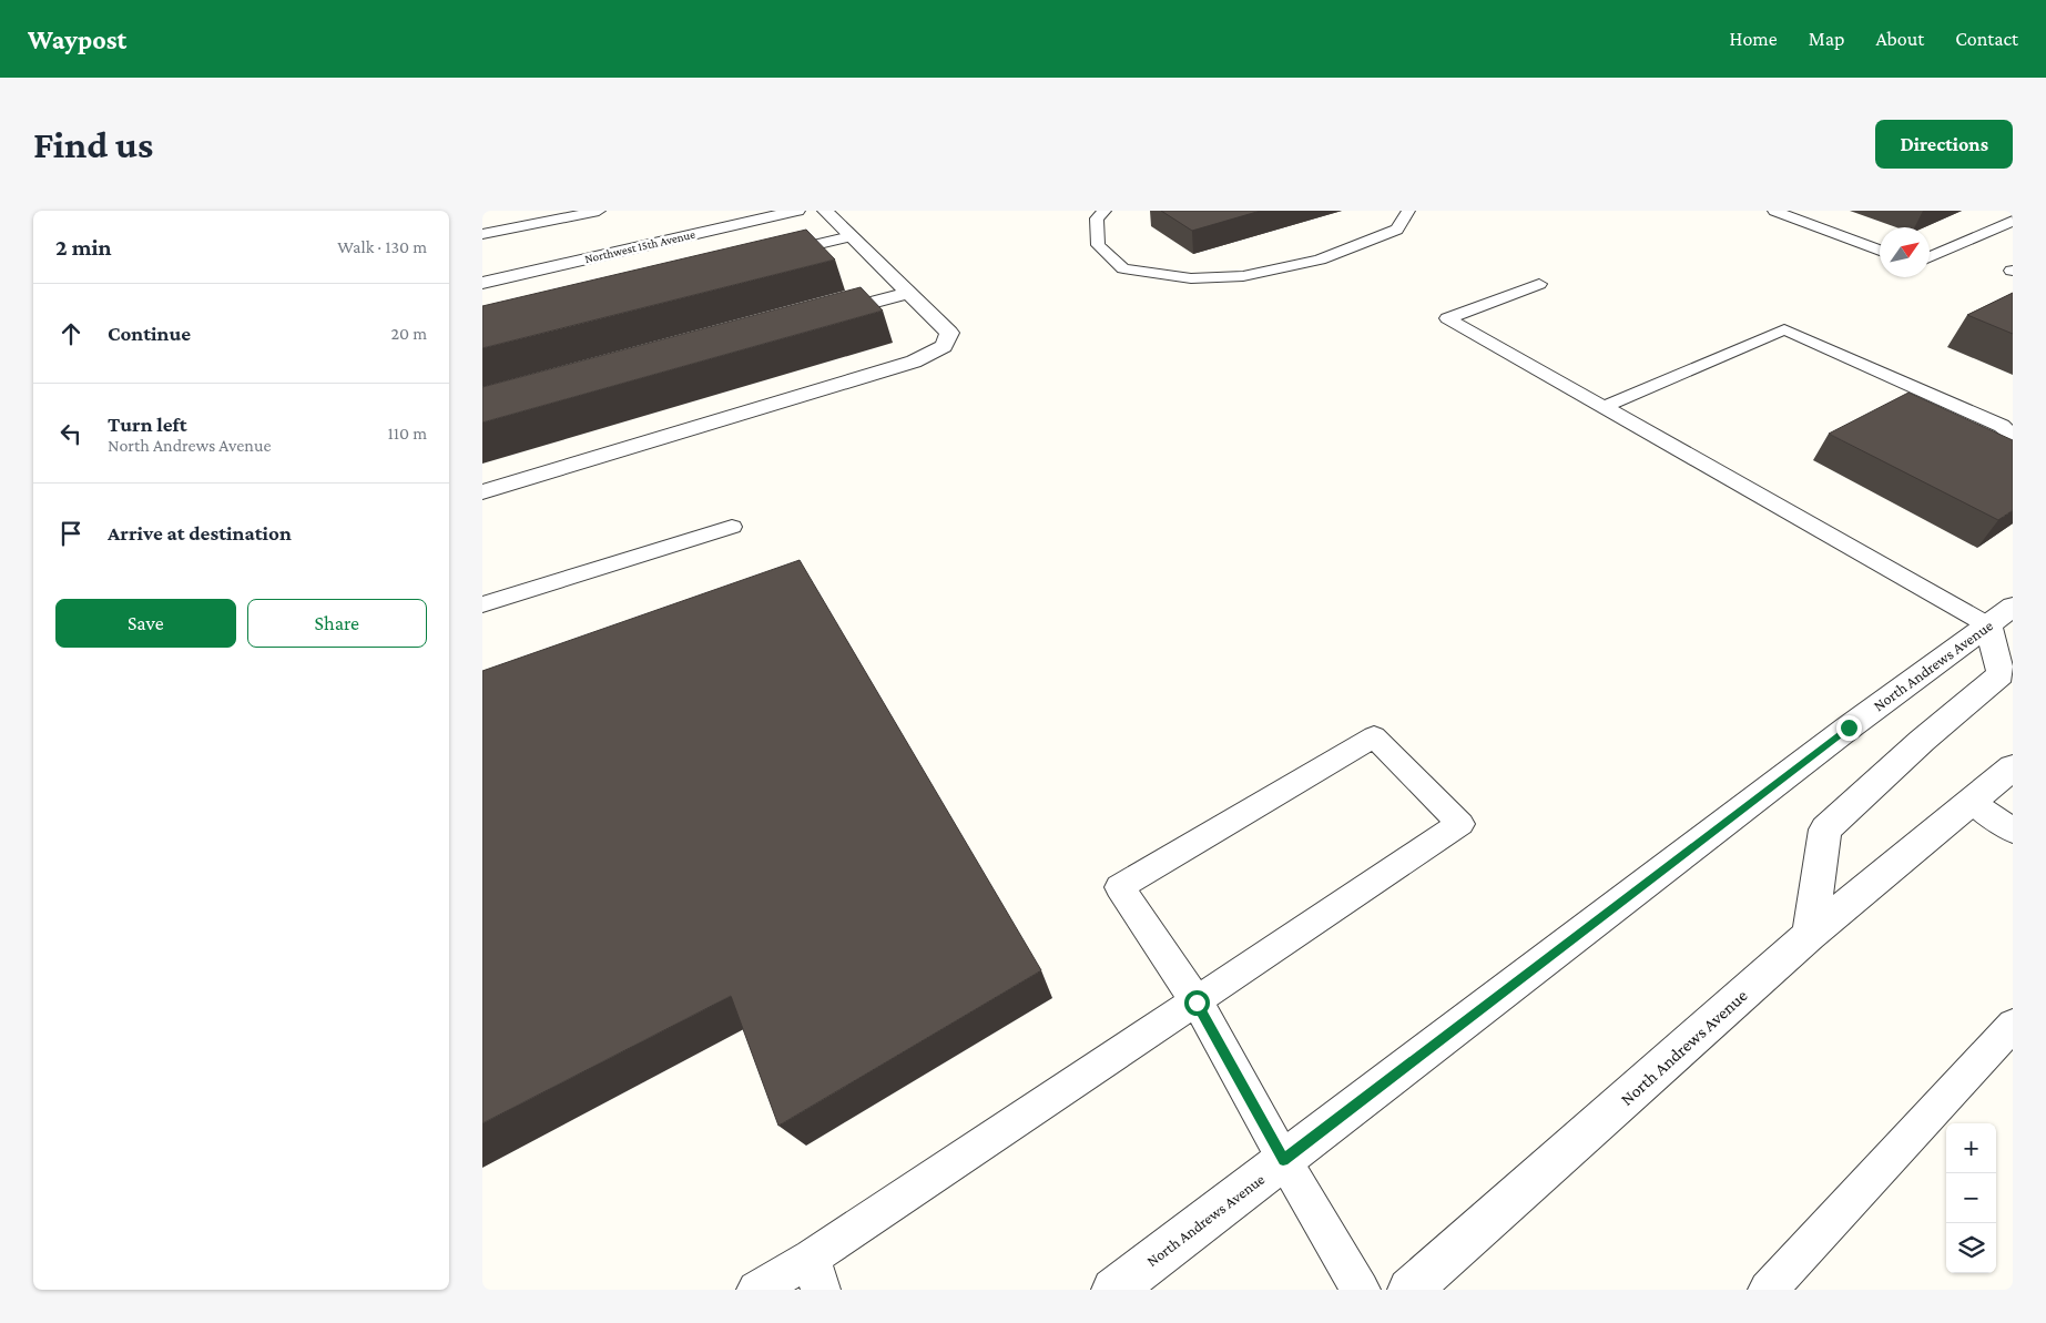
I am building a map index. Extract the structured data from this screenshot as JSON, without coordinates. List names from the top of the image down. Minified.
{"streets":{"street":["Northwest 15th Avenue","North Andrews Avenue"]},"north":"top right","page":{"header":"Waypost","nav":["Home","Map","About","Contact"],"buttons":["Directions",["Save","Share"]],"title":"Find us","heading":["2 min","Walk · 130 m"],"list":[["Continue","20 m"],["Turn left","North Andrews Avenue","110 m"],"Arrive at destination"],"map_buttons":["+","−"]}}
